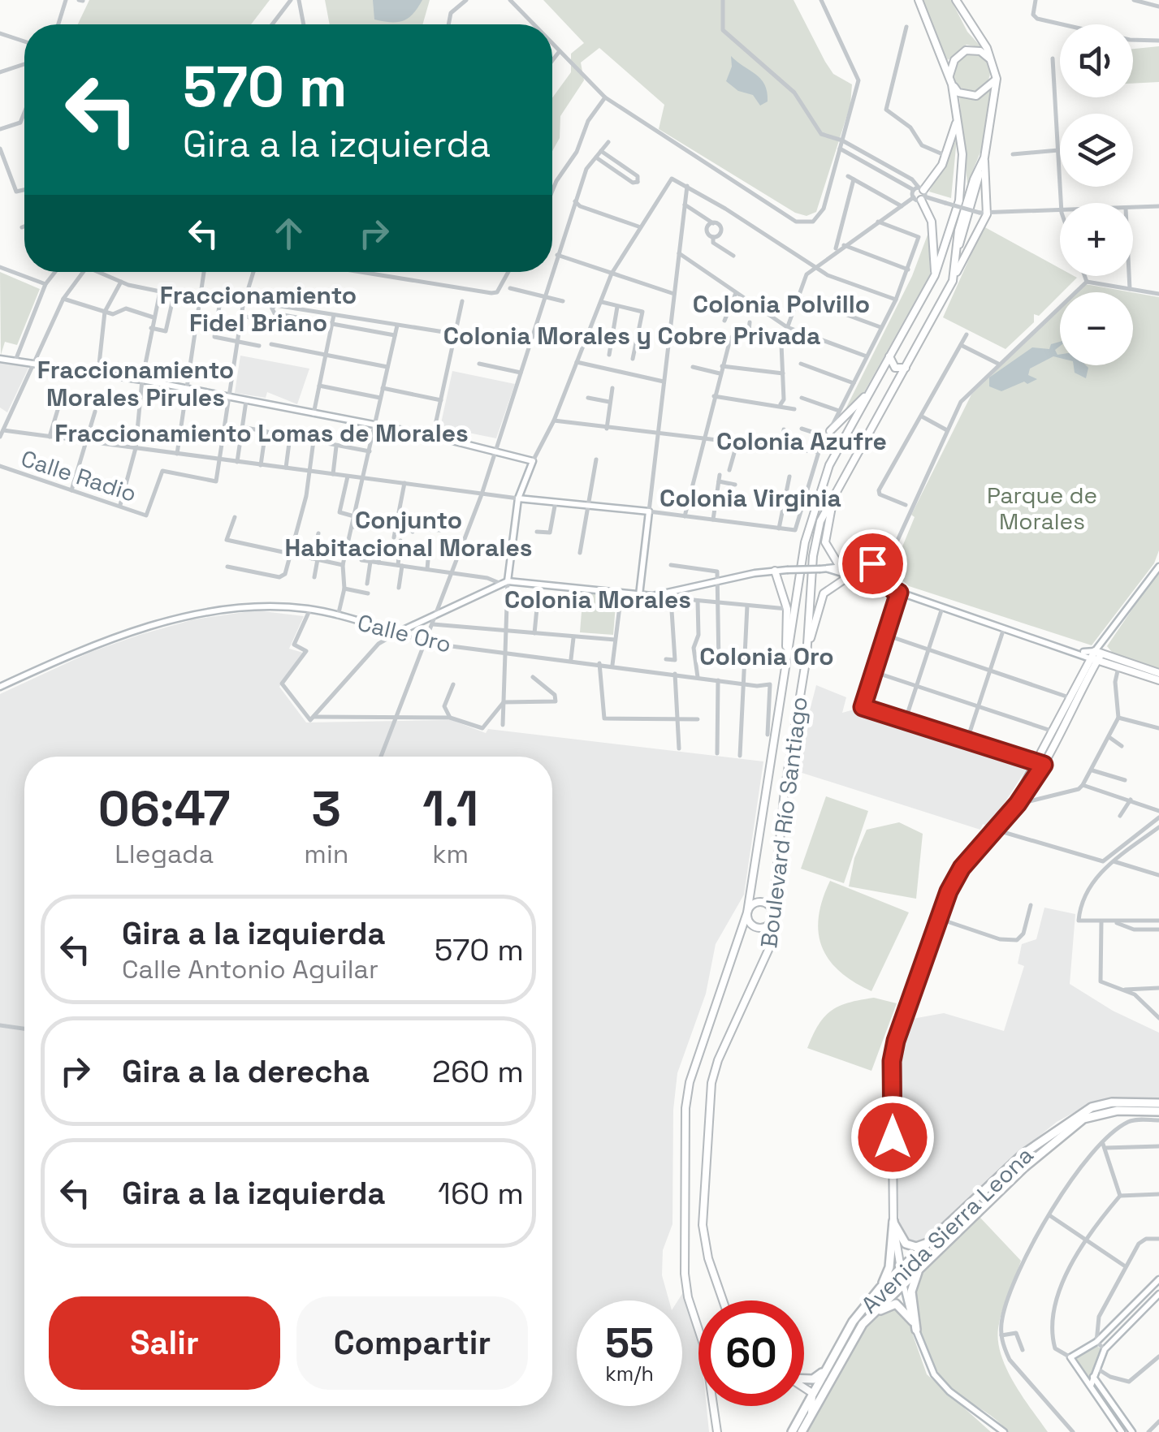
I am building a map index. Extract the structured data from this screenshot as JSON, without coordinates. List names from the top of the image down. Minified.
{"streets":{"highway":["Avenida Sierra Leona"],"main road":["Calle Oro","Boulevard Río Santiago"],"street":["Calle Radio"]},"districts":["Fraccionamiento Fidel Briano","Colonia Polvillo","Colonia Morales y Cobre Privada","Fraccionamiento Morales Pirules","Fraccionamiento Lomas de Morales","Colonia Azufre","Colonia Virginia","Conjunto Habitacional Morales","Colonia Morales","Colonia Oro"],"parks":["Parque de Morales"],"page":{"map_buttons":["+","−"],"turn":["570 m","Gira a la izquierda"],"eta":["06:47","Llegada","3","min","1.1","km"],"list":[{"name":"Gira a la izquierda","note":"Calle Antonio Aguilar","value":"570 m"},{"name":"Gira a la derecha","value":"260 m"},{"name":"Gira a la izquierda","value":"160 m"}],"buttons":["Salir","Compartir"],"speed":"55 km/h","limit":"60"}}
